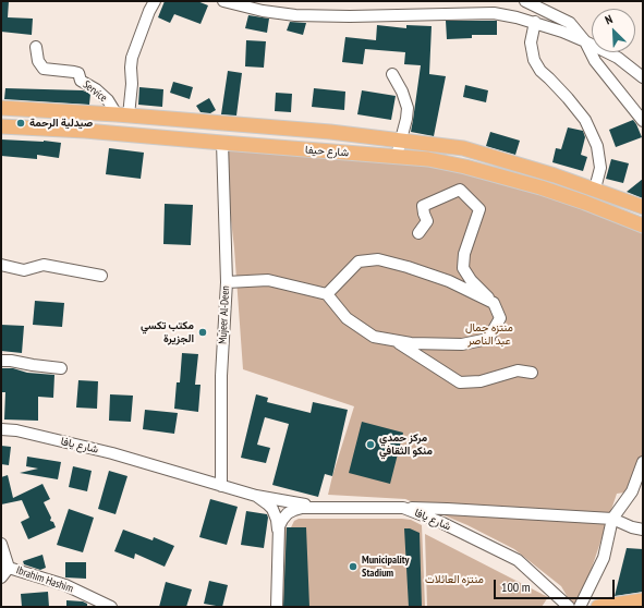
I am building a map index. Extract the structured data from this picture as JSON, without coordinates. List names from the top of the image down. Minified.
{"streets":{"main road":["شارع حيفا"],"street":["Service","Mujeer Al-Deen","شارع يافا","Ibrahim Hashim"]},"crossings":[["Service","شارع حيفا"],["شارع حيفا","Mujeer Al-Deen"],["Mujeer Al-Deen","شارع يافا"]],"parks":["منتزه جمال عبد الناصر","منتزه العائلات"],"places":["صيدلية الرحمة","مكتب تكسي الجزيرة","مركز حمدي منكو الثقافي","Municipality Stadium"],"scale_bar":"100 m","north":"top left"}
